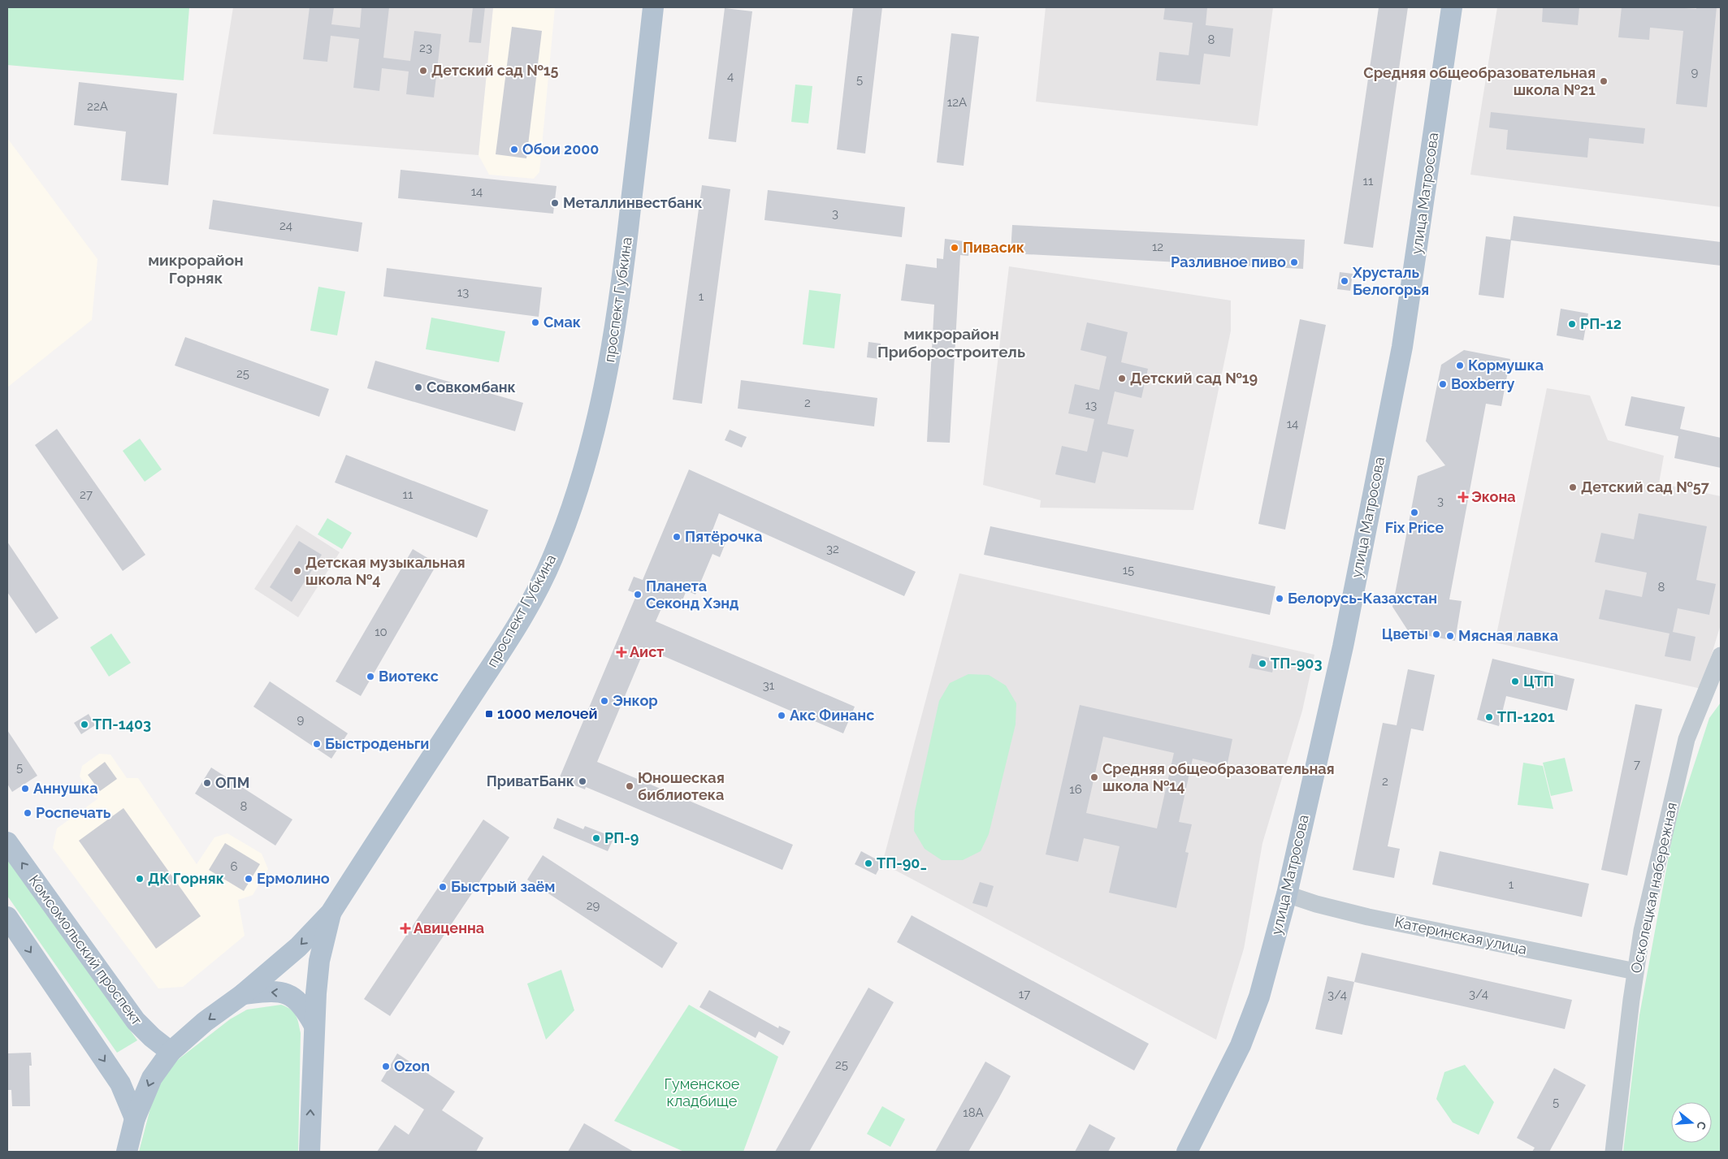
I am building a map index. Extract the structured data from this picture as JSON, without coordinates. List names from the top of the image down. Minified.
{"streets":{"main road":["улица Матросова","проспект Губкина","Комсомольский проспект"],"street":["Осколецкая набережная","Катеринская улица"]},"crossings":[["улица Матросова","Катеринская улица"],["проспект Губкина","Комсомольский проспект"],["Осколецкая набережная","Катеринская улица"]],"districts":["микрорайон Горняк","микрорайон Приборостроитель"],"parks":["Гуменское кладбище"],"places":{"other":["Детский сад №15","Средняя общеобразовательная школа №21","Обои 2000","Металлинвестбанк","Пивасик","Разливное пиво","Хрусталь Белогорья","Смак","РП-12","Кормушка","Детский сад №19","Boxberry","Совкомбанк","Детский сад №57","Fix Price","Пятёрочка","Детская музыкальная школа №4","Планета Секонд Хэнд","Белорусь-Казахстан","Цветы","Мясная лавка","ТП-903","Виотекс","ЦТП","Энкор","Акс Финанс","ТП-1201","ТП-1403","Быстроденьги","Средняя общеобразовательная школа №14","ПриватБанк","ОПМ","Юношеская библиотека","Аннушка","Роспечать","РП-9","ТП-90_","ДК Горняк","Ермолино","Быстрый заём","Ozon"],"health":["Экона","Аист","Авиценна"],"transit":["1000 мелочей"]},"house_numbers":["8","23","9","4","5","12А","22А","11","14","3","24","12","13","1","25","2","13","14","27","11","3","32","15","8","10","31","9","7","5","2","16","8","6","1","29","17","3/4","3/4","25","5","18А"],"north":"right"}
